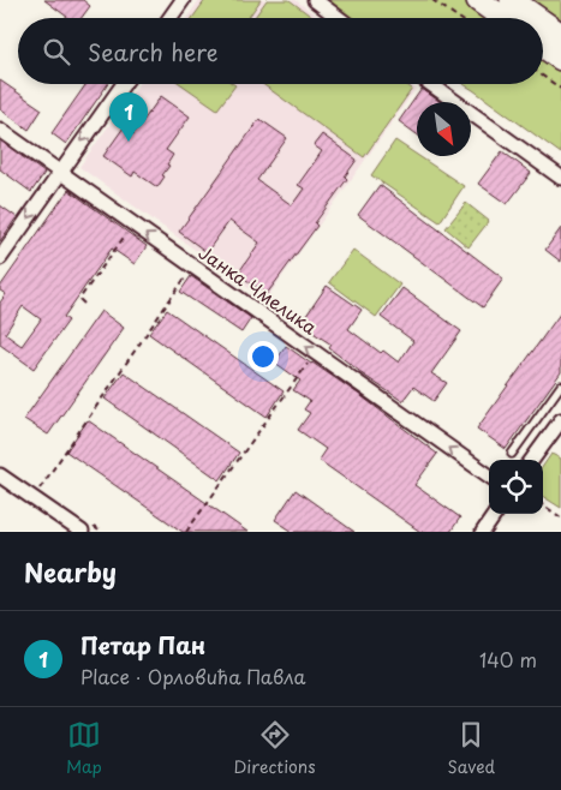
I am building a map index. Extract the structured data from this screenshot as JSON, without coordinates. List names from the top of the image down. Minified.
{"streets":{"street":["Јанка Чмелика"]},"one_way":["Јанка Чмелика"],"north":"bottom right","page":{"search":"Search here","pins":"1","heading":"Nearby","list":[{"mark":"1","name":"Петар Пан","note":"Place · Орловића Павла","value":"140 m"}],"nav":["Map","Directions","Saved"]}}
